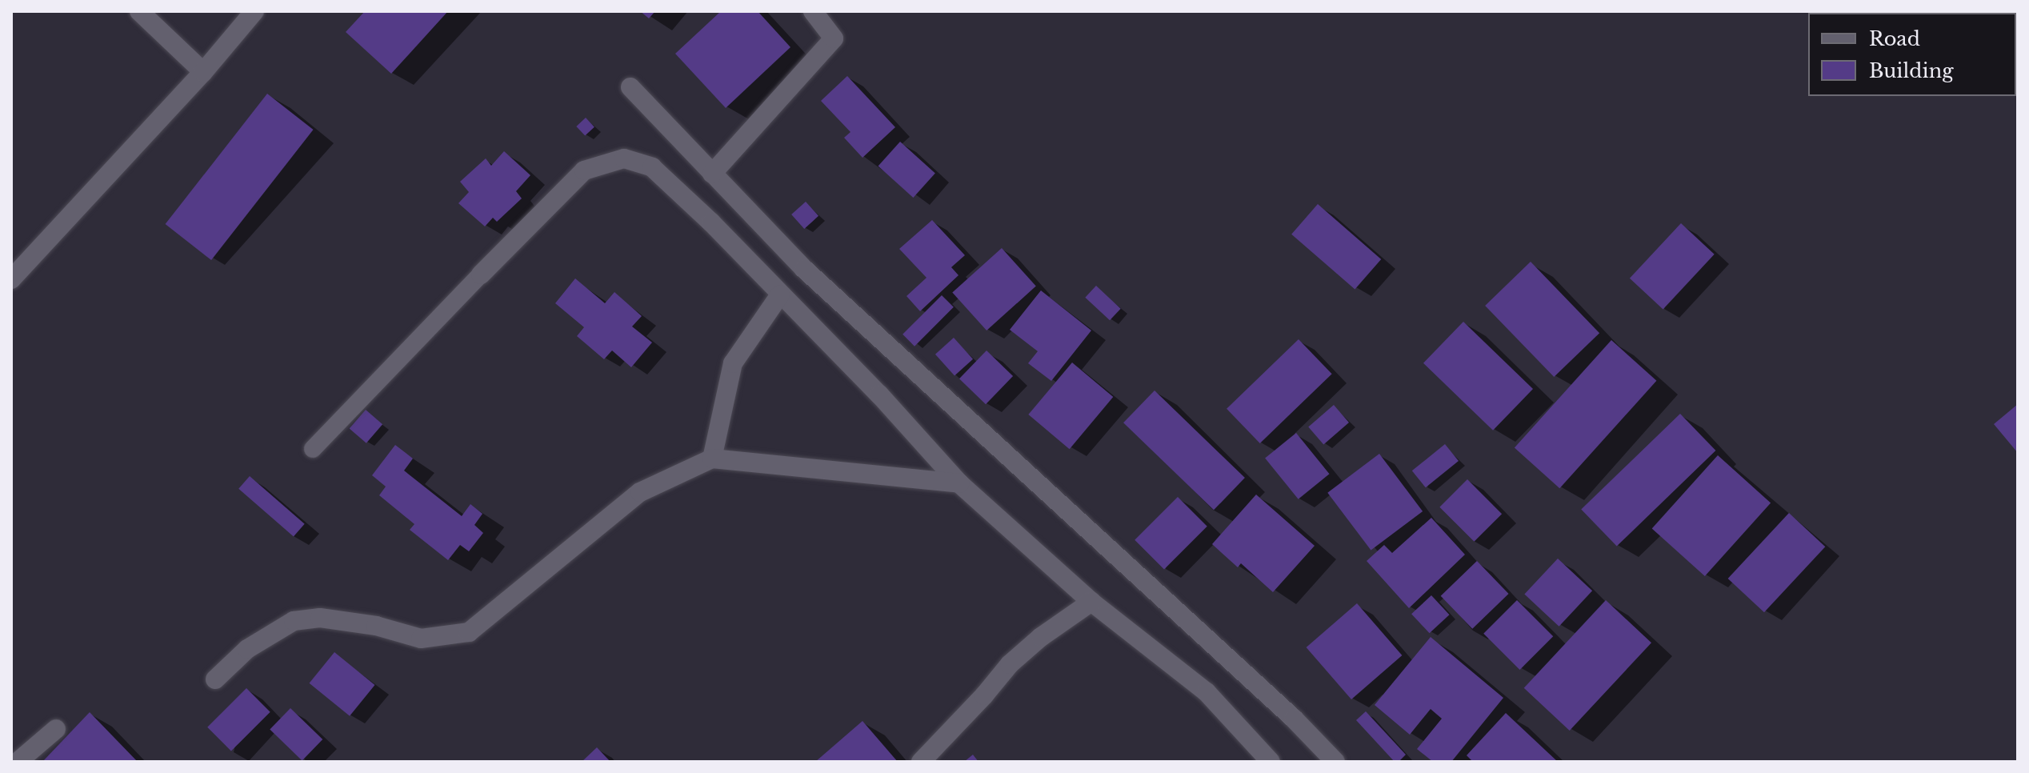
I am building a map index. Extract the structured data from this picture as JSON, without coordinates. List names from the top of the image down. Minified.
{"legend":["Road","Building"]}
